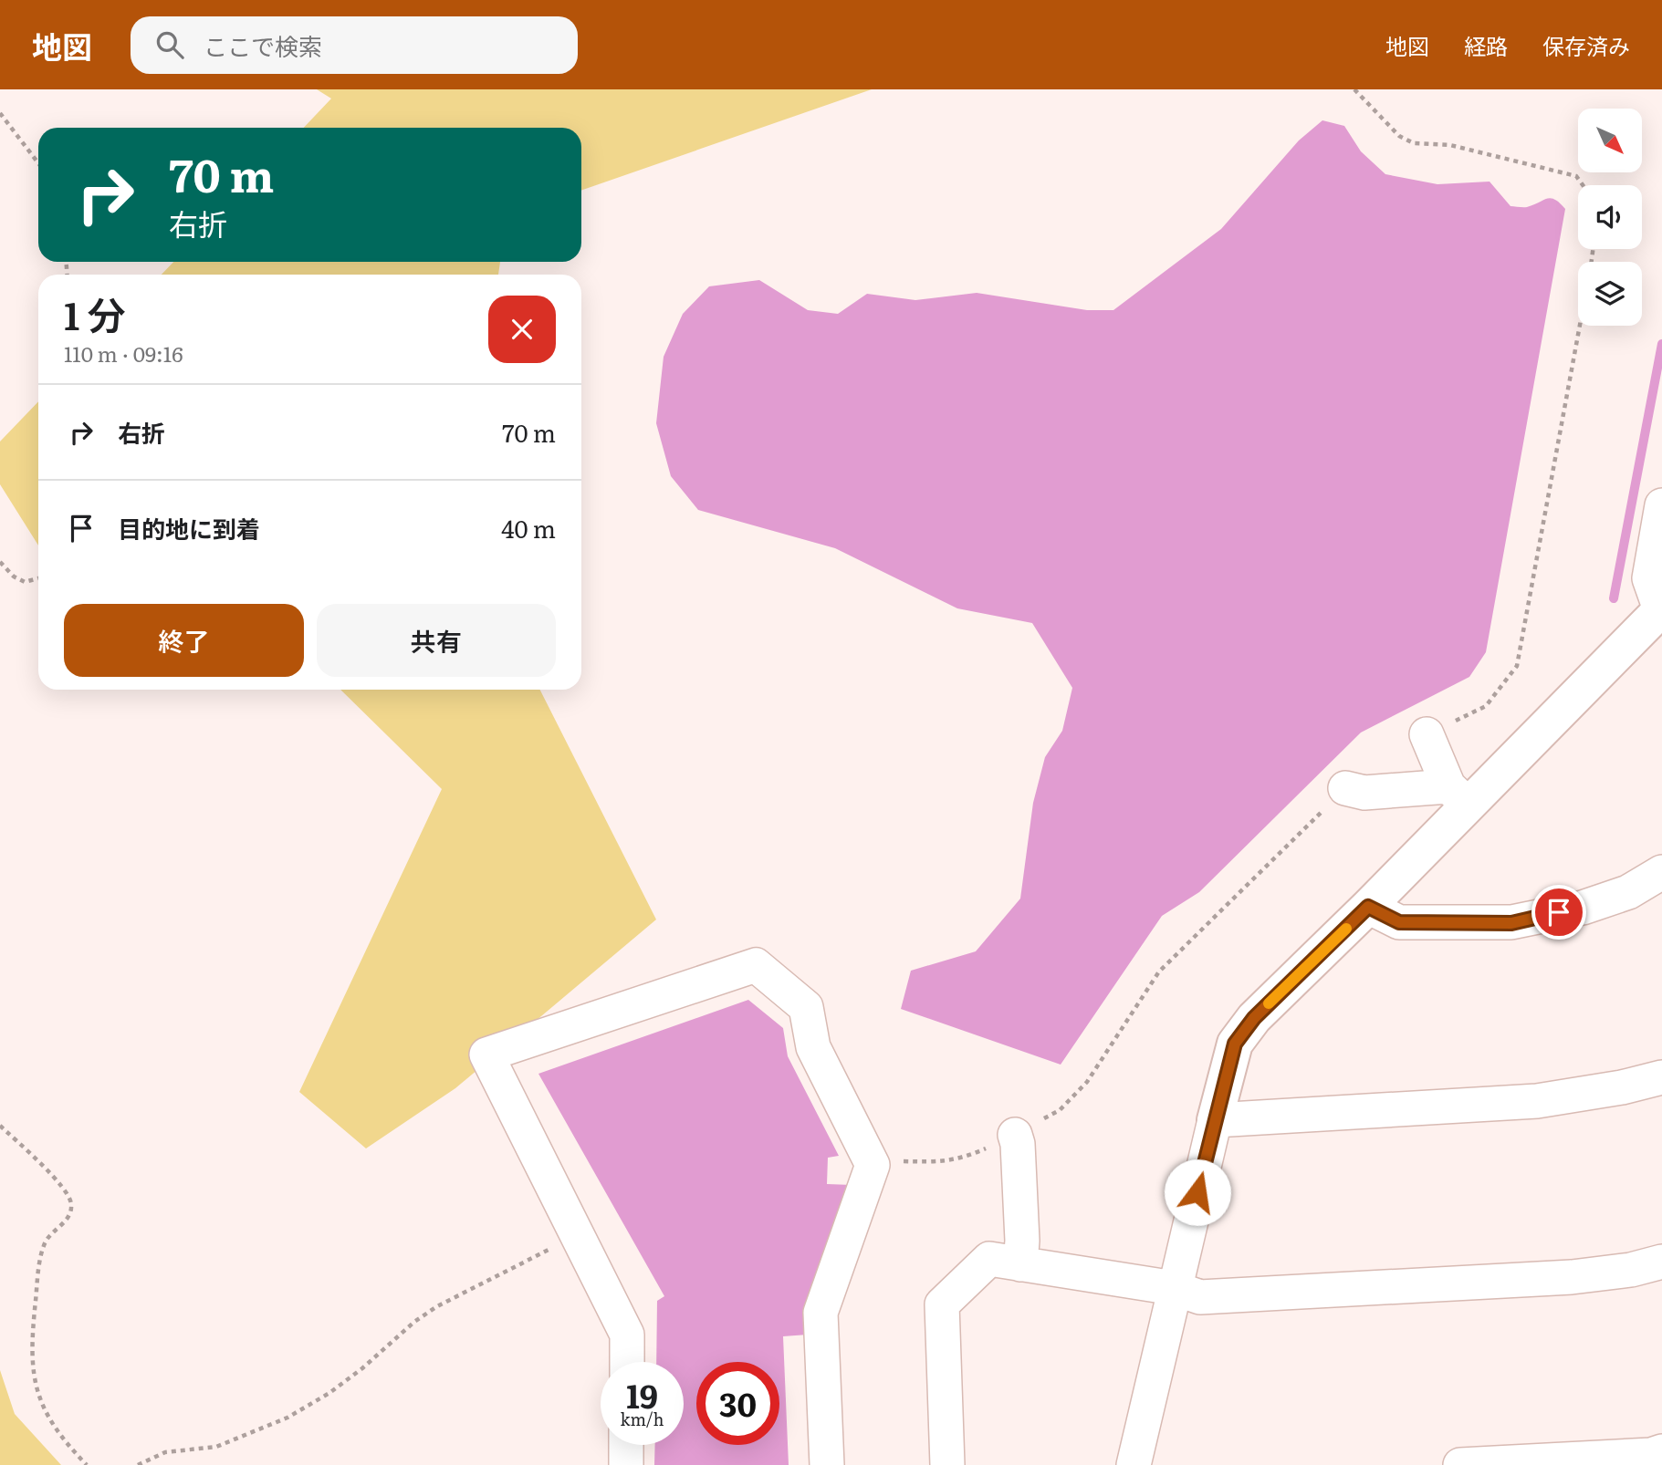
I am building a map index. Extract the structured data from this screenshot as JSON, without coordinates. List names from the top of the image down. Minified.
{"north":"bottom right","page":{"header":"地図","search":"ここで検索","nav":["地図","経路","保存済み"],"turn":["70 m","右折"],"heading":["1 分","110 m · 09:16"],"list":[{"name":"右折","value":"70 m"},{"name":"目的地に到着","value":"40 m"}],"buttons":["終了","共有"],"speed":"19 km/h","limit":"30"}}
